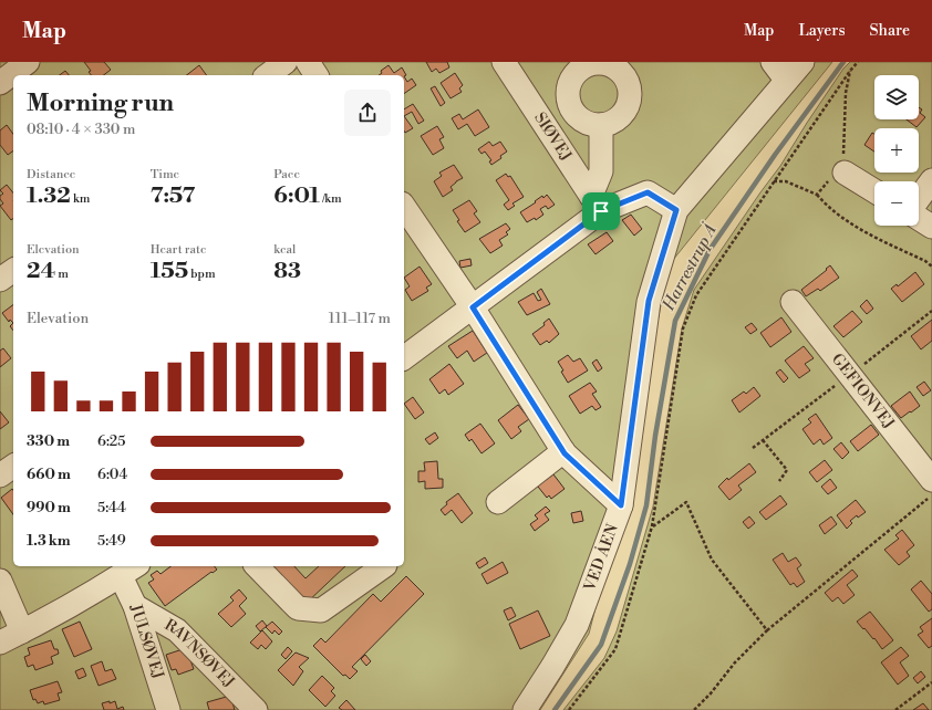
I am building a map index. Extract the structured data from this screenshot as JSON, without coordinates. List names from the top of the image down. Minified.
{"streets":{"lane":["SIØVEJ","GEFIONVEJ","VED ÅEN","JULSØVEJ","RAVNSØVEJ"]},"crossings":[["JULSØVEJ","RAVNSØVEJ"]],"water":["Harrestrup Å"],"page":{"header":"Map","nav":["Map","Layers","Share"],"map_buttons":["+","−"],"heading":["Morning run","08:10 · 4 × 330 m"],"stats":[["Distance","1.32 km"],["Time","7:57"],["Pace","6:01 /km"],["Elevation","24 m"],["Heart rate","155 bpm"],["kcal","83"]],"chart":["Elevation","111–117 m"],"list":[{"name":"330 m","note":"6:25"},{"name":"660 m","note":"6:04"},{"name":"990 m","note":"5:44"},{"name":"1.3 km","note":"5:49"}]}}
